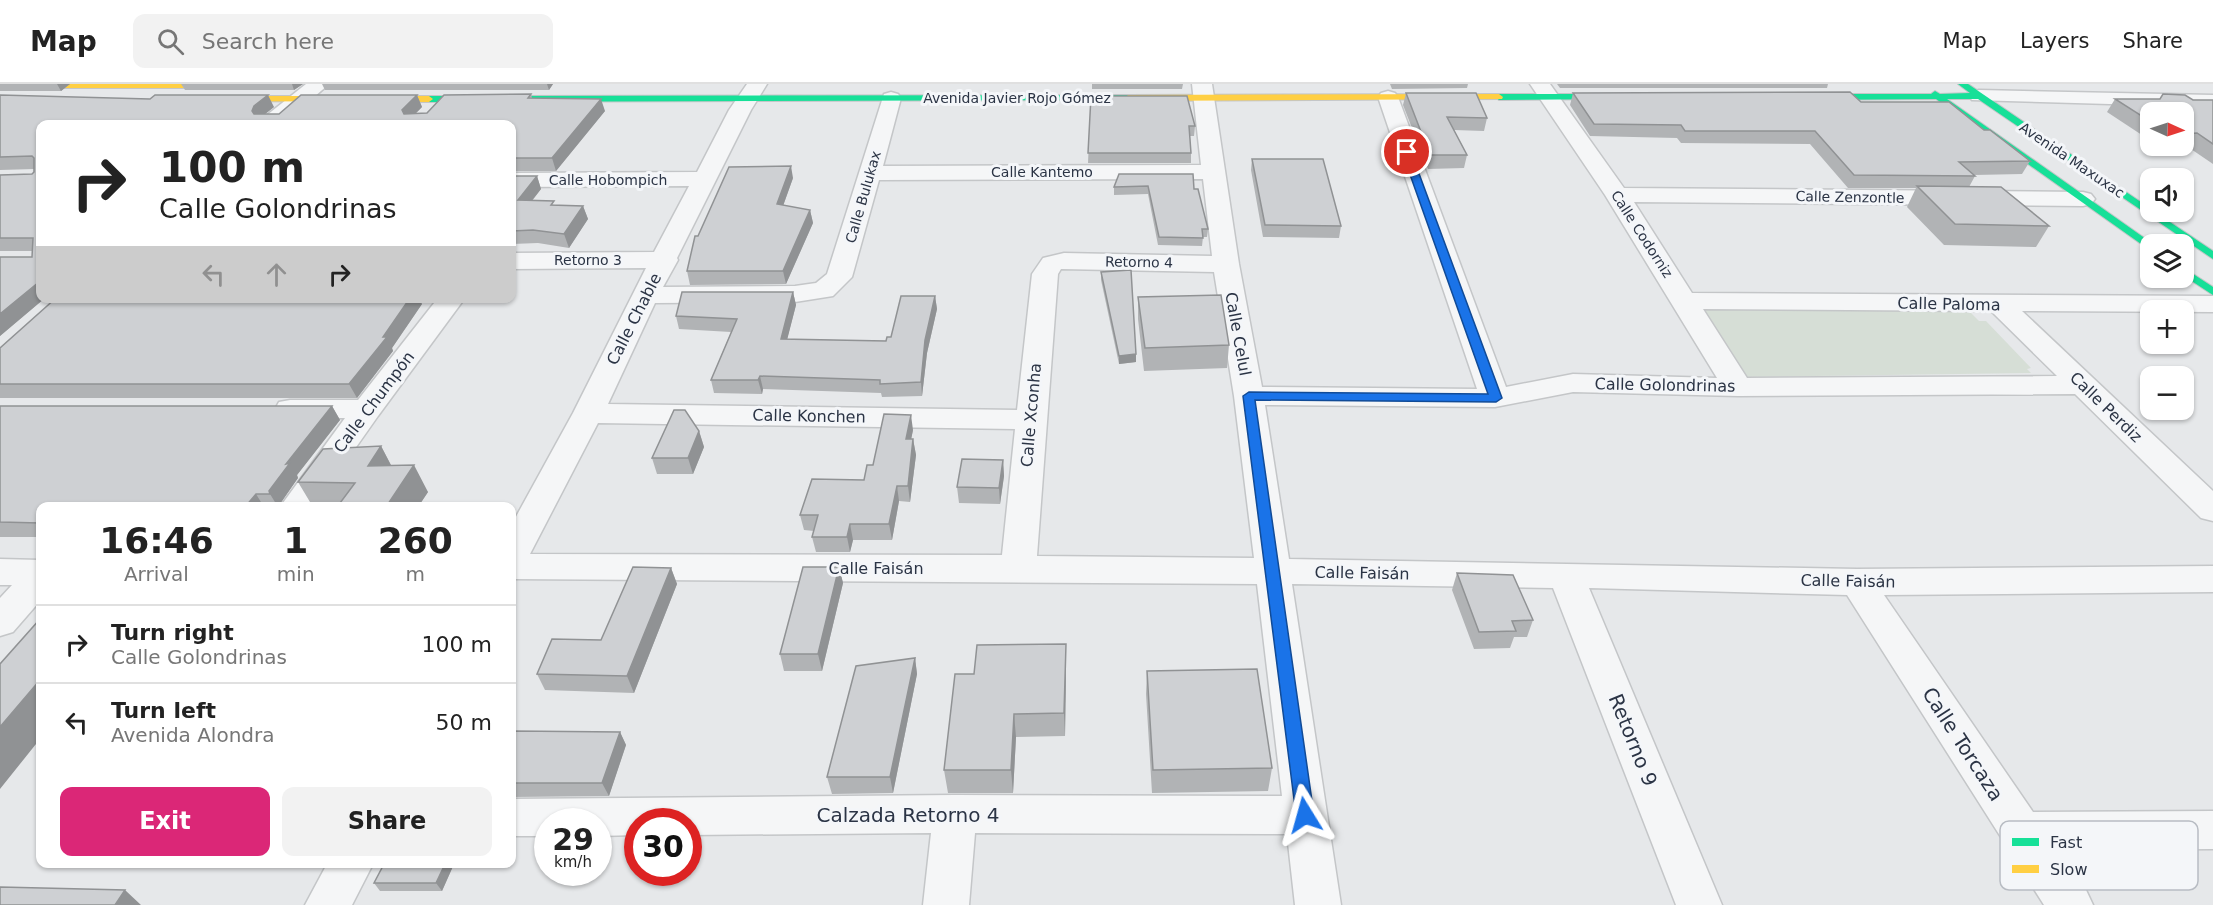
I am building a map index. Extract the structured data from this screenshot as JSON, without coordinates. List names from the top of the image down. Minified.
{"streets":{"main road":["Avenida Javier Rojo Gómez","Avenida Maxuxac"],"street":["Calle Kantemo","Calle Hobompich","Calle Bulukax","Calle Zenzontle","Calle Codorniz","Retorno 3","Retorno 4","Calle Paloma","Calle Chable","Calle Celul","Calle Golondrinas","Calle Chumpón","Calle Perdiz","Calle Xconha","Calle Konchen","Calle Faisán","Retorno 9","Calle Torcaza","Calzada Retorno 4"]},"crossings":[["Avenida Javier Rojo Gómez","Calle Bulukax"],["Avenida Javier Rojo Gómez","Calle Codorniz"],["Avenida Javier Rojo Gómez","Calle Chable"],["Avenida Javier Rojo Gómez","Calle Celul"],["Avenida Maxuxac","Calle Zenzontle"],["Calle Kantemo","Calle Bulukax"],["Calle Kantemo","Calle Celul"],["Calle Hobompich","Calle Chable"],["Calle Bulukax","Calle Chable"],["Calle Zenzontle","Calle Codorniz"],["Calle Codorniz","Calle Paloma"],["Calle Codorniz","Calle Golondrinas"],["Retorno 3","Calle Chable"],["Retorno 4","Calle Celul"],["Retorno 4","Calle Xconha"],["Calle Paloma","Calle Perdiz"],["Calle Chable","Calle Konchen"],["Calle Celul","Calle Golondrinas"],["Calle Celul","Calle Faisán"],["Calle Celul","Calzada Retorno 4"],["Calle Golondrinas","Calle Perdiz"],["Calle Xconha","Calle Konchen"],["Calle Xconha","Calle Faisán"],["Calle Faisán","Retorno 9"],["Calle Faisán","Calle Torcaza"]],"legend":["Fast","Slow"],"north":"right","page":{"header":"Map","search":"Search here","nav":["Map","Layers","Share"],"map_buttons":["+","−"],"turn":["100 m","Calle Golondrinas"],"eta":["16:46","Arrival","1","min","260","m"],"list":[{"name":"Turn right","note":"Calle Golondrinas","value":"100 m"},{"name":"Turn left","note":"Avenida Alondra","value":"50 m"}],"buttons":["Exit","Share"],"speed":"29 km/h","limit":"30"}}
